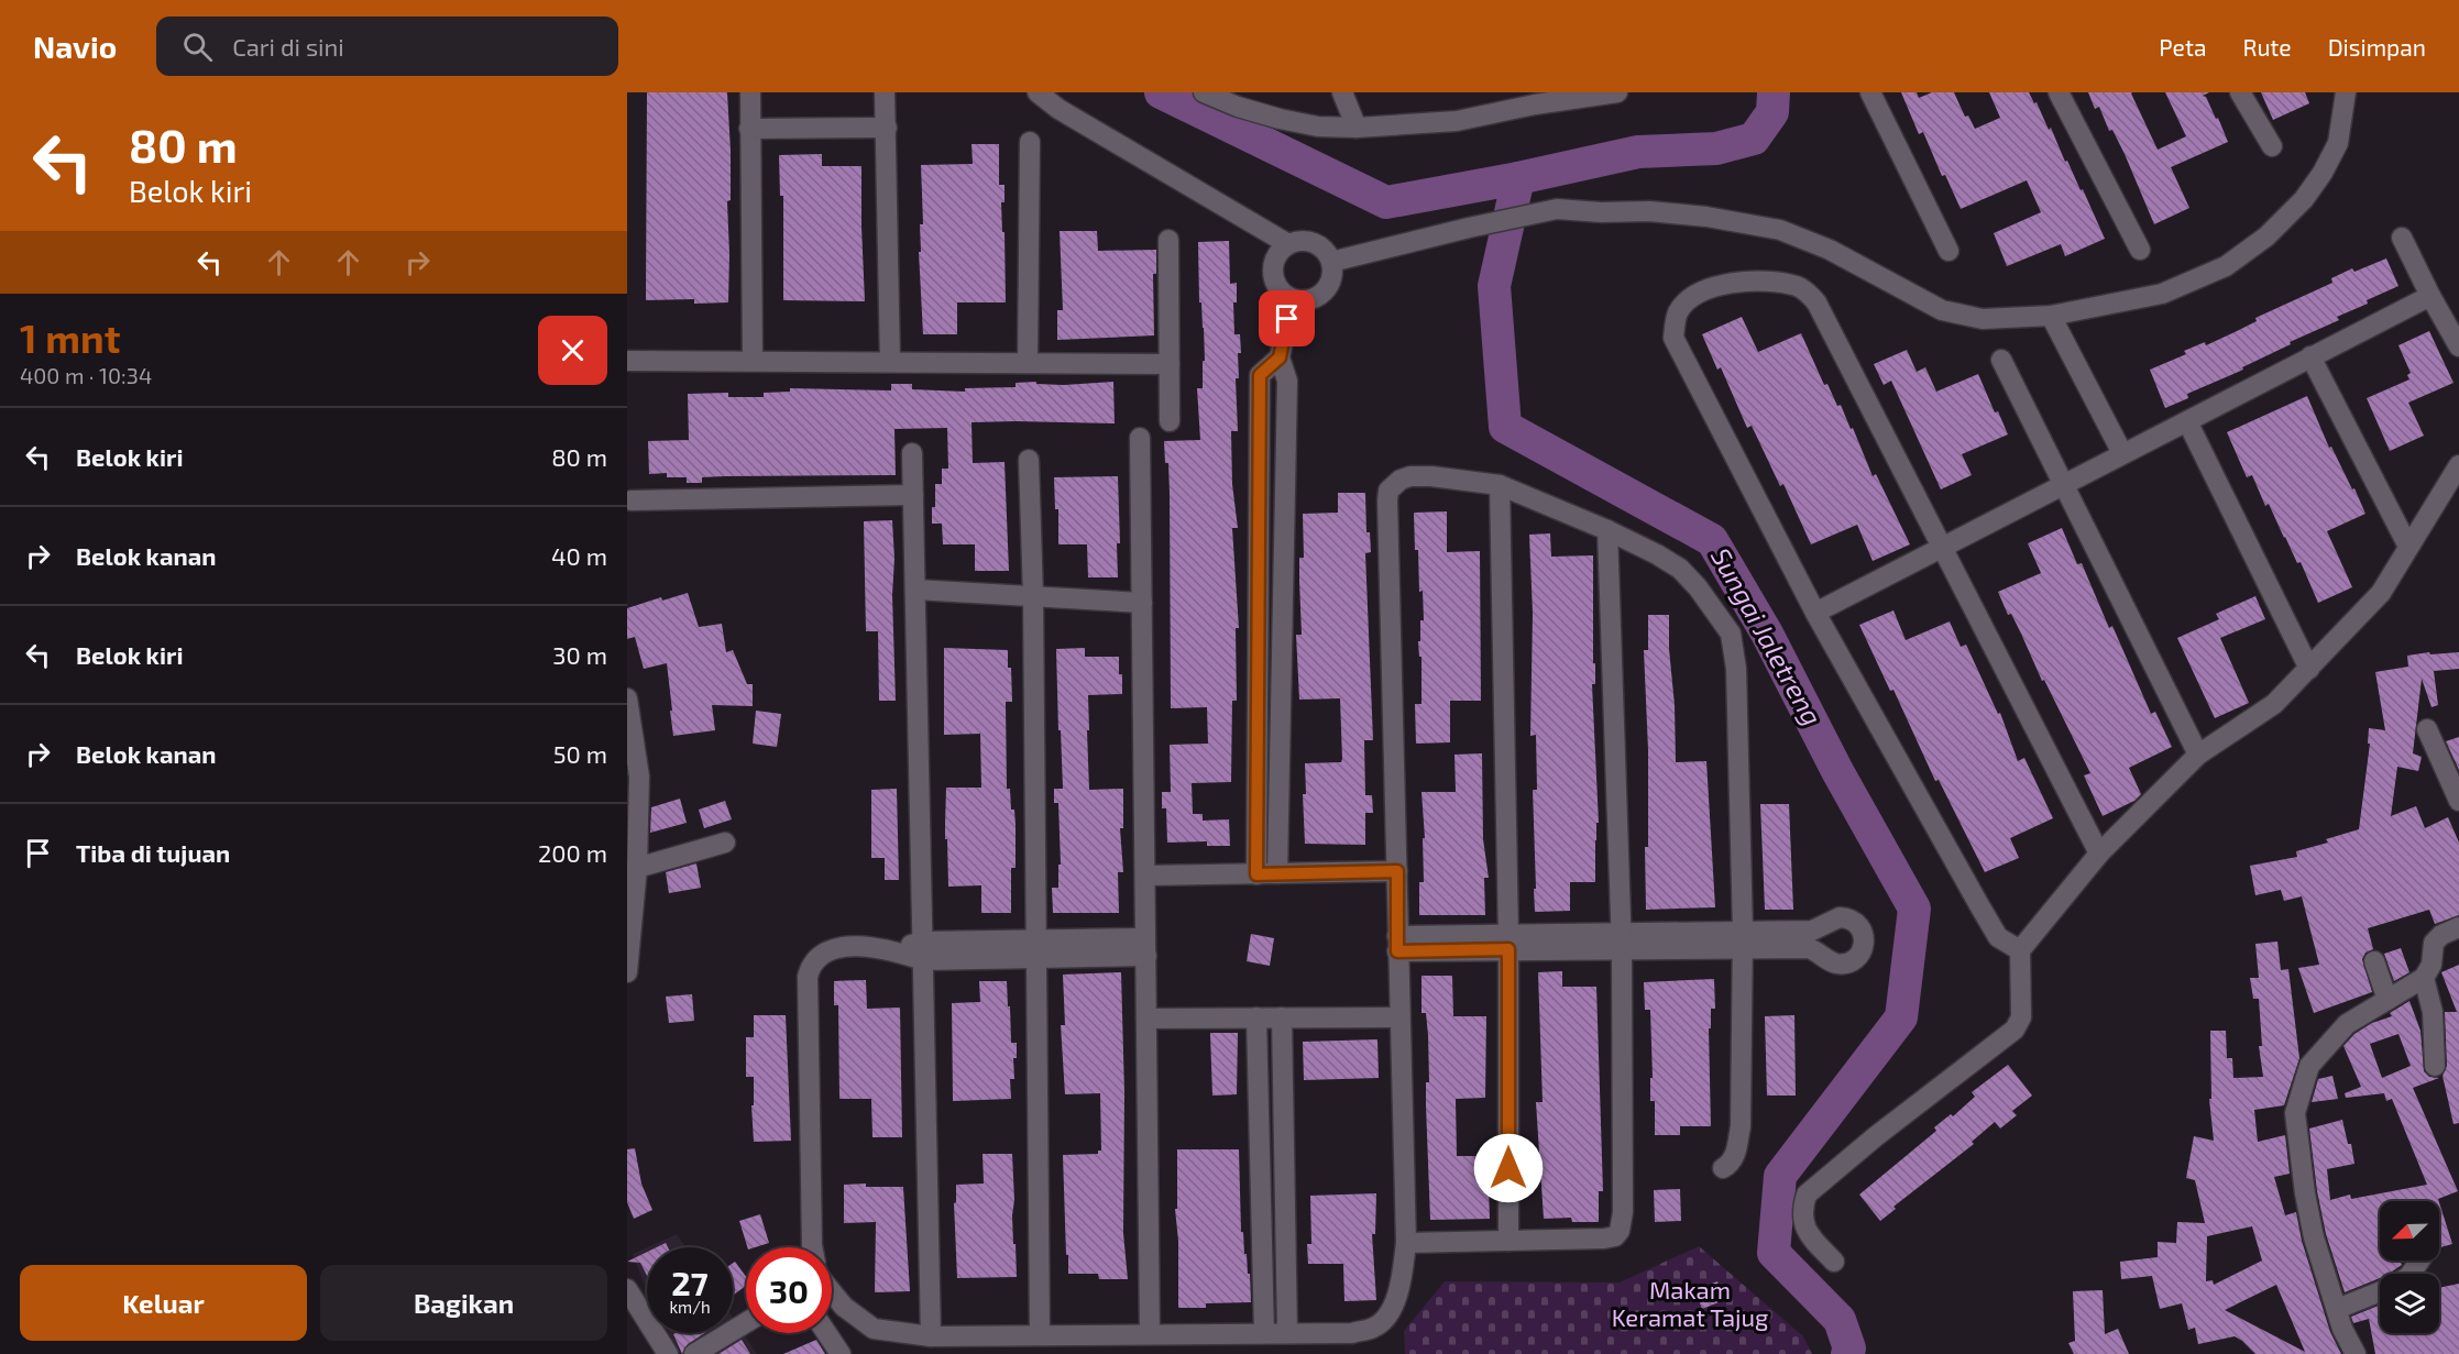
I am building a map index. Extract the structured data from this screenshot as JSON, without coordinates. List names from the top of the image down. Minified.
{"water":["Sungai Jaletreng"],"parks":["Makam Keramat Tajug"],"north":"bottom left","page":{"header":"Navio","search":"Cari di sini","nav":["Peta","Rute","Disimpan"],"turn":["80 m","Belok kiri"],"heading":["1 mnt","400 m · 10:34"],"list":[{"name":"Belok kiri","value":"80 m"},{"name":"Belok kanan","value":"40 m"},{"name":"Belok kiri","value":"30 m"},{"name":"Belok kanan","value":"50 m"},{"name":"Tiba di tujuan","value":"200 m"}],"speed":"27 km/h","limit":"30","buttons":["Keluar","Bagikan"]}}
